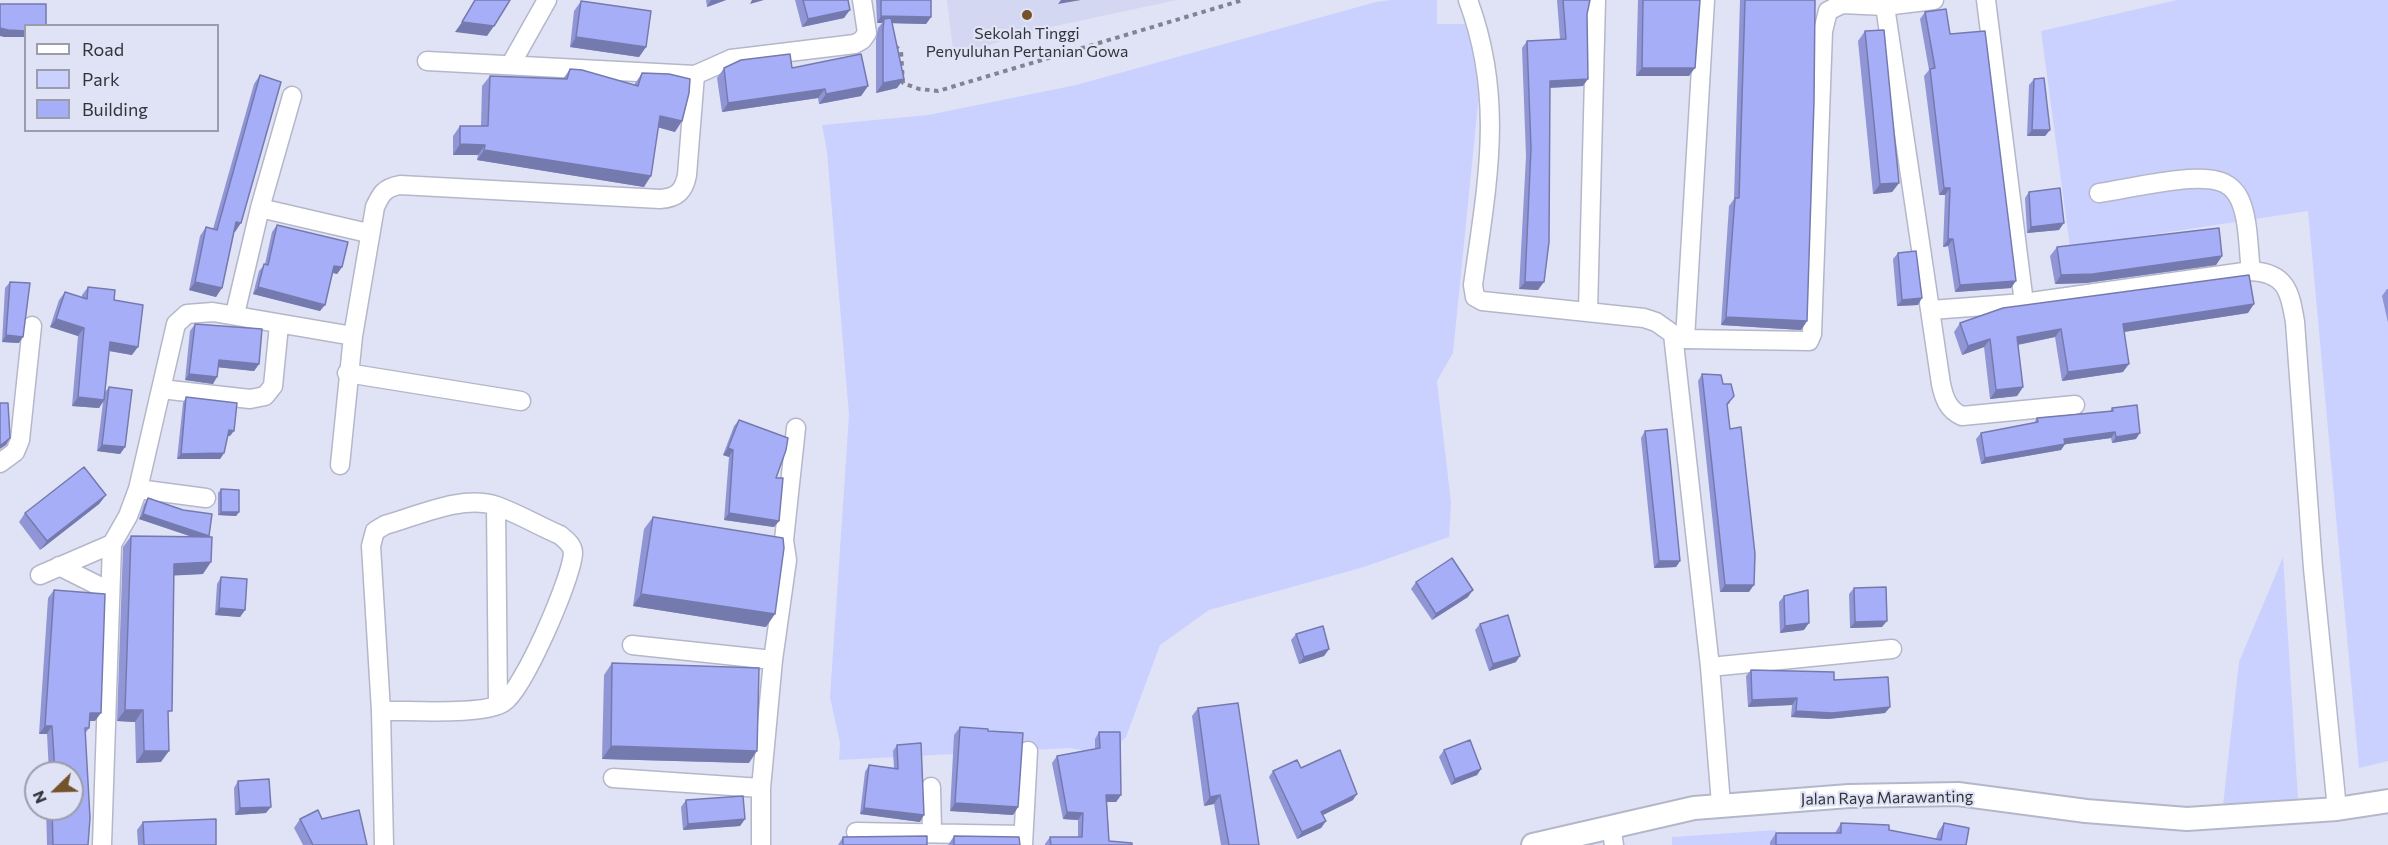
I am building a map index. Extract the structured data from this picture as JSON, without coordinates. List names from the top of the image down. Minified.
{"streets":{"street":["Jalan Raya Marawanting"]},"places":["Sekolah Tinggi Penyuluhan Pertanian Gowa"],"legend":["Road","Park","Building"],"north":"bottom left"}
